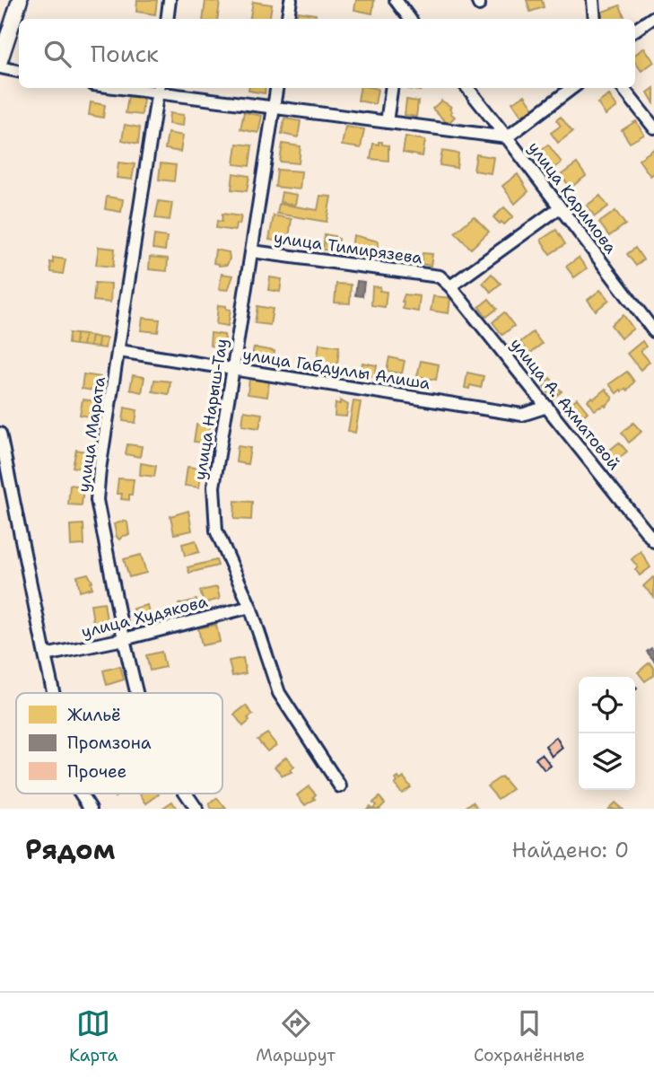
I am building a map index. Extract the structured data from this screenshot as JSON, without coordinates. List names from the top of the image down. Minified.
{"streets":{"street":["улица Каримова","улица Тимирязева","улица Габдуллы Алиша","улица А. Ахматовой","улица Нарыш-Тау","улица Марата","улица Худякова"]},"crossings":[["улица Тимирязева","улица А. Ахматовой"],["улица Тимирязева","улица Нарыш-Тау"],["улица Габдуллы Алиша","улица А. Ахматовой"],["улица Габдуллы Алиша","улица Нарыш-Тау"],["улица Габдуллы Алиша","улица Марата"],["улица Нарыш-Тау","улица Худякова"],["улица Марата","улица Худякова"]],"legend":["Жильё","Промзона","Прочее"],"page":{"search":"Поиск","heading":["Рядом","Найдено: 0"],"nav":["Карта","Маршрут","Сохранённые"]}}
